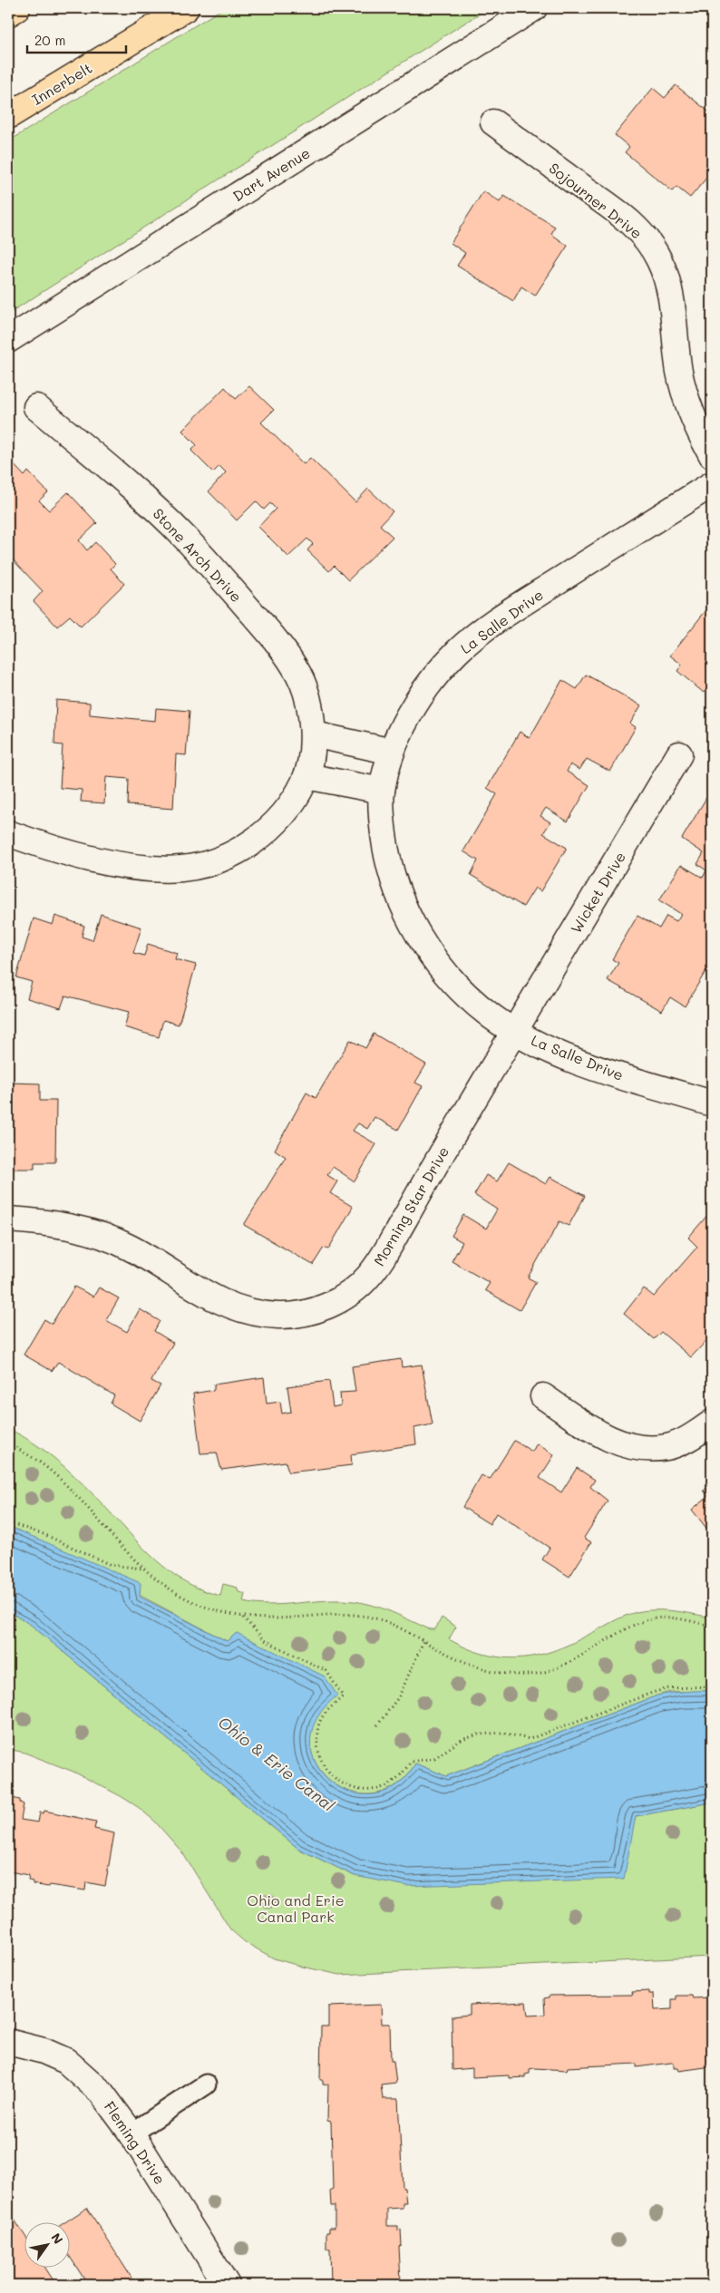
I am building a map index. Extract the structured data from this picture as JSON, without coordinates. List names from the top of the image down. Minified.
{"streets":{"highway":["Innerbelt"],"street":["Dart Avenue","Sojourner Drive","Stone Arch Drive","La Salle Drive","Wicket Drive","Morning Star Drive","Fleming Drive"]},"crossings":[["La Salle Drive","Wicket Drive"],["La Salle Drive","Morning Star Drive"],["Wicket Drive","Morning Star Drive"]],"water":["Ohio & Erie Canal"],"parks":["Ohio and Erie Canal Park"],"scale_bar":"20 m","north":"top right"}
